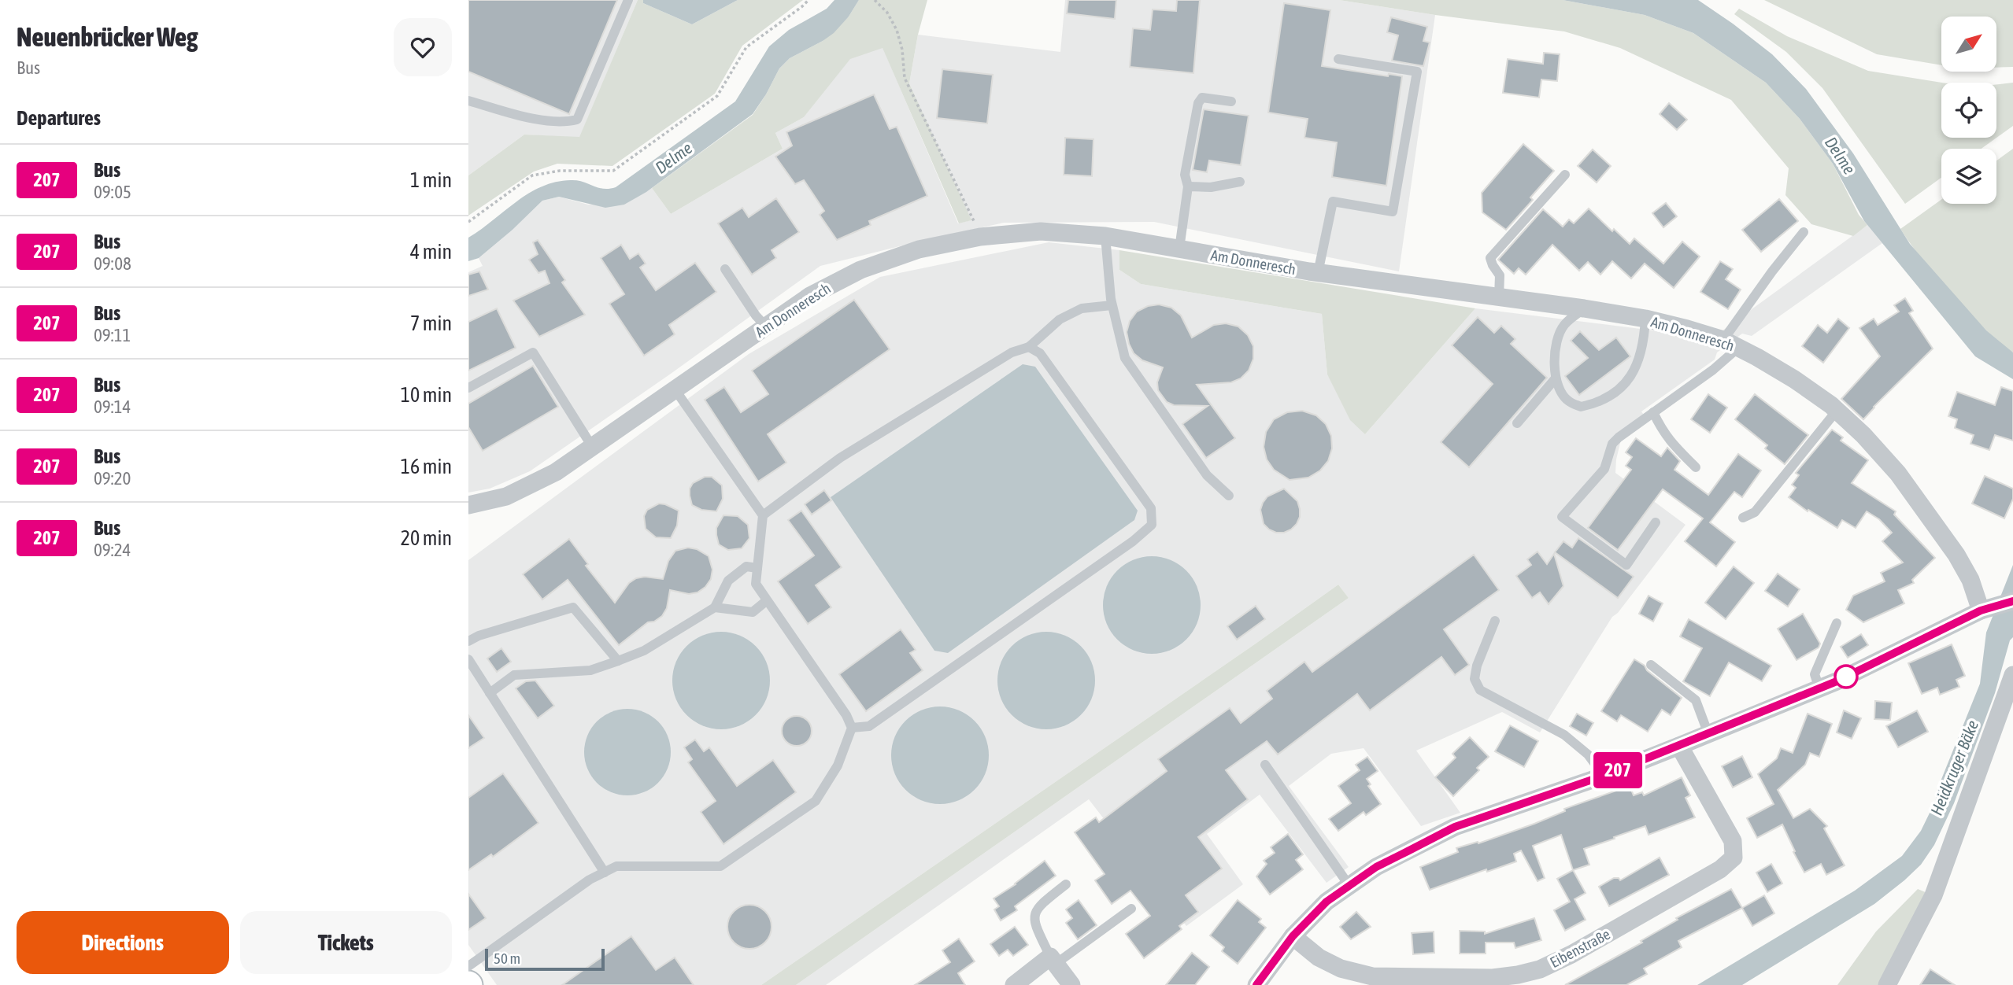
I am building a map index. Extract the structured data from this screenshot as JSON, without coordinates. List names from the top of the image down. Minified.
{"streets":{"street":["Am Donneresch","Eibenstraße"]},"water":["Delme","Heidkruger Bäke"],"lines":["bus line 207"],"scale_bar":"50 m","north":"top right","page":{"heading":[["Neuenbrücker Weg","Bus"],"Departures"],"on_map":"207","list":[{"mark":"207","name":"Bus","note":"09:05","value":"1 min"},{"mark":"207","name":"Bus","note":"09:08","value":"4 min"},{"mark":"207","name":"Bus","note":"09:11","value":"7 min"},{"mark":"207","name":"Bus","note":"09:14","value":"10 min"},{"mark":"207","name":"Bus","note":"09:20","value":"16 min"},{"mark":"207","name":"Bus","note":"09:24","value":"20 min"}],"buttons":["Directions","Tickets"],"scale":"50 m"}}
